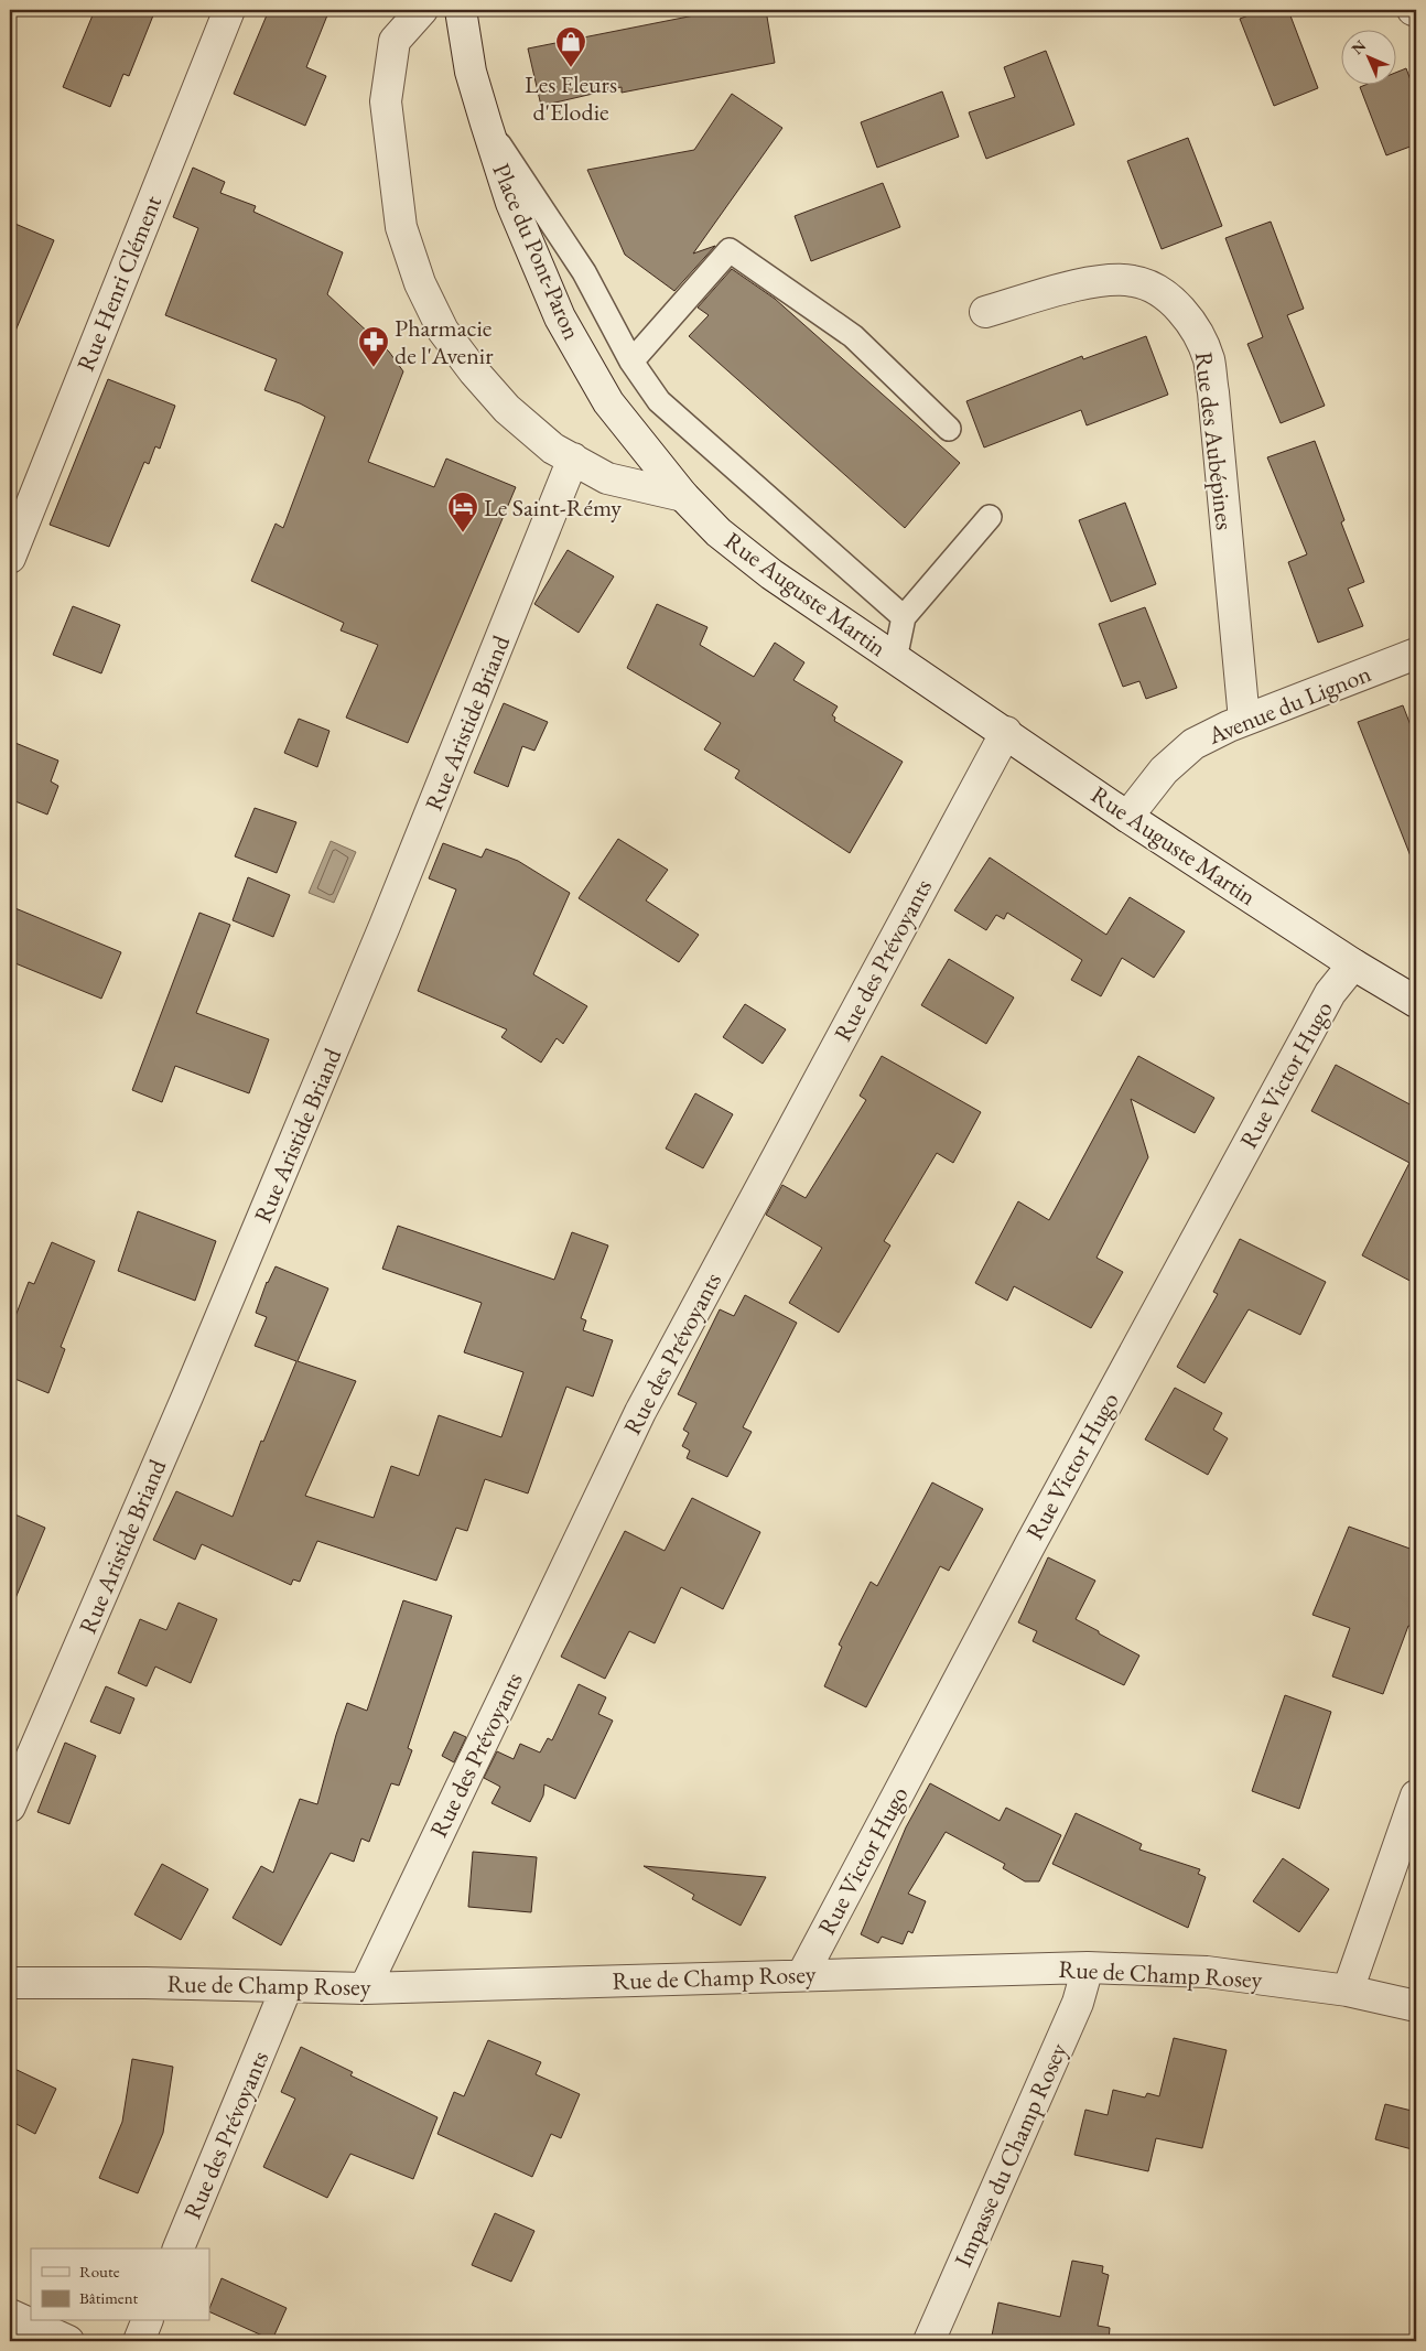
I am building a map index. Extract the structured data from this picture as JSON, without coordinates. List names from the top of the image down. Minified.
{"streets":{"street":["Place du Pont-Paron","Rue Henri Clément","Rue des Aubépines","Rue Auguste Martin","Avenue du Lignon","Rue Aristide Briand","Rue des Prévoyants","Rue Victor Hugo","Rue de Champ Rosey","Impasse du Champ Rosey"]},"crossings":[["Place du Pont-Paron","Rue Auguste Martin"],["Rue des Aubépines","Avenue du Lignon"],["Rue Auguste Martin","Avenue du Lignon"],["Rue Auguste Martin","Rue des Prévoyants"],["Rue Auguste Martin","Rue Victor Hugo"],["Rue des Prévoyants","Rue de Champ Rosey"],["Rue Victor Hugo","Rue de Champ Rosey"],["Rue de Champ Rosey","Impasse du Champ Rosey"]],"places":{"shop":["Les Fleurs d'Elodie"],"pharmacy":["Pharmacie de l'Avenir"],"hotel":["Le Saint-Rémy"]},"legend":["Route","Bâtiment"],"north":"top left"}
